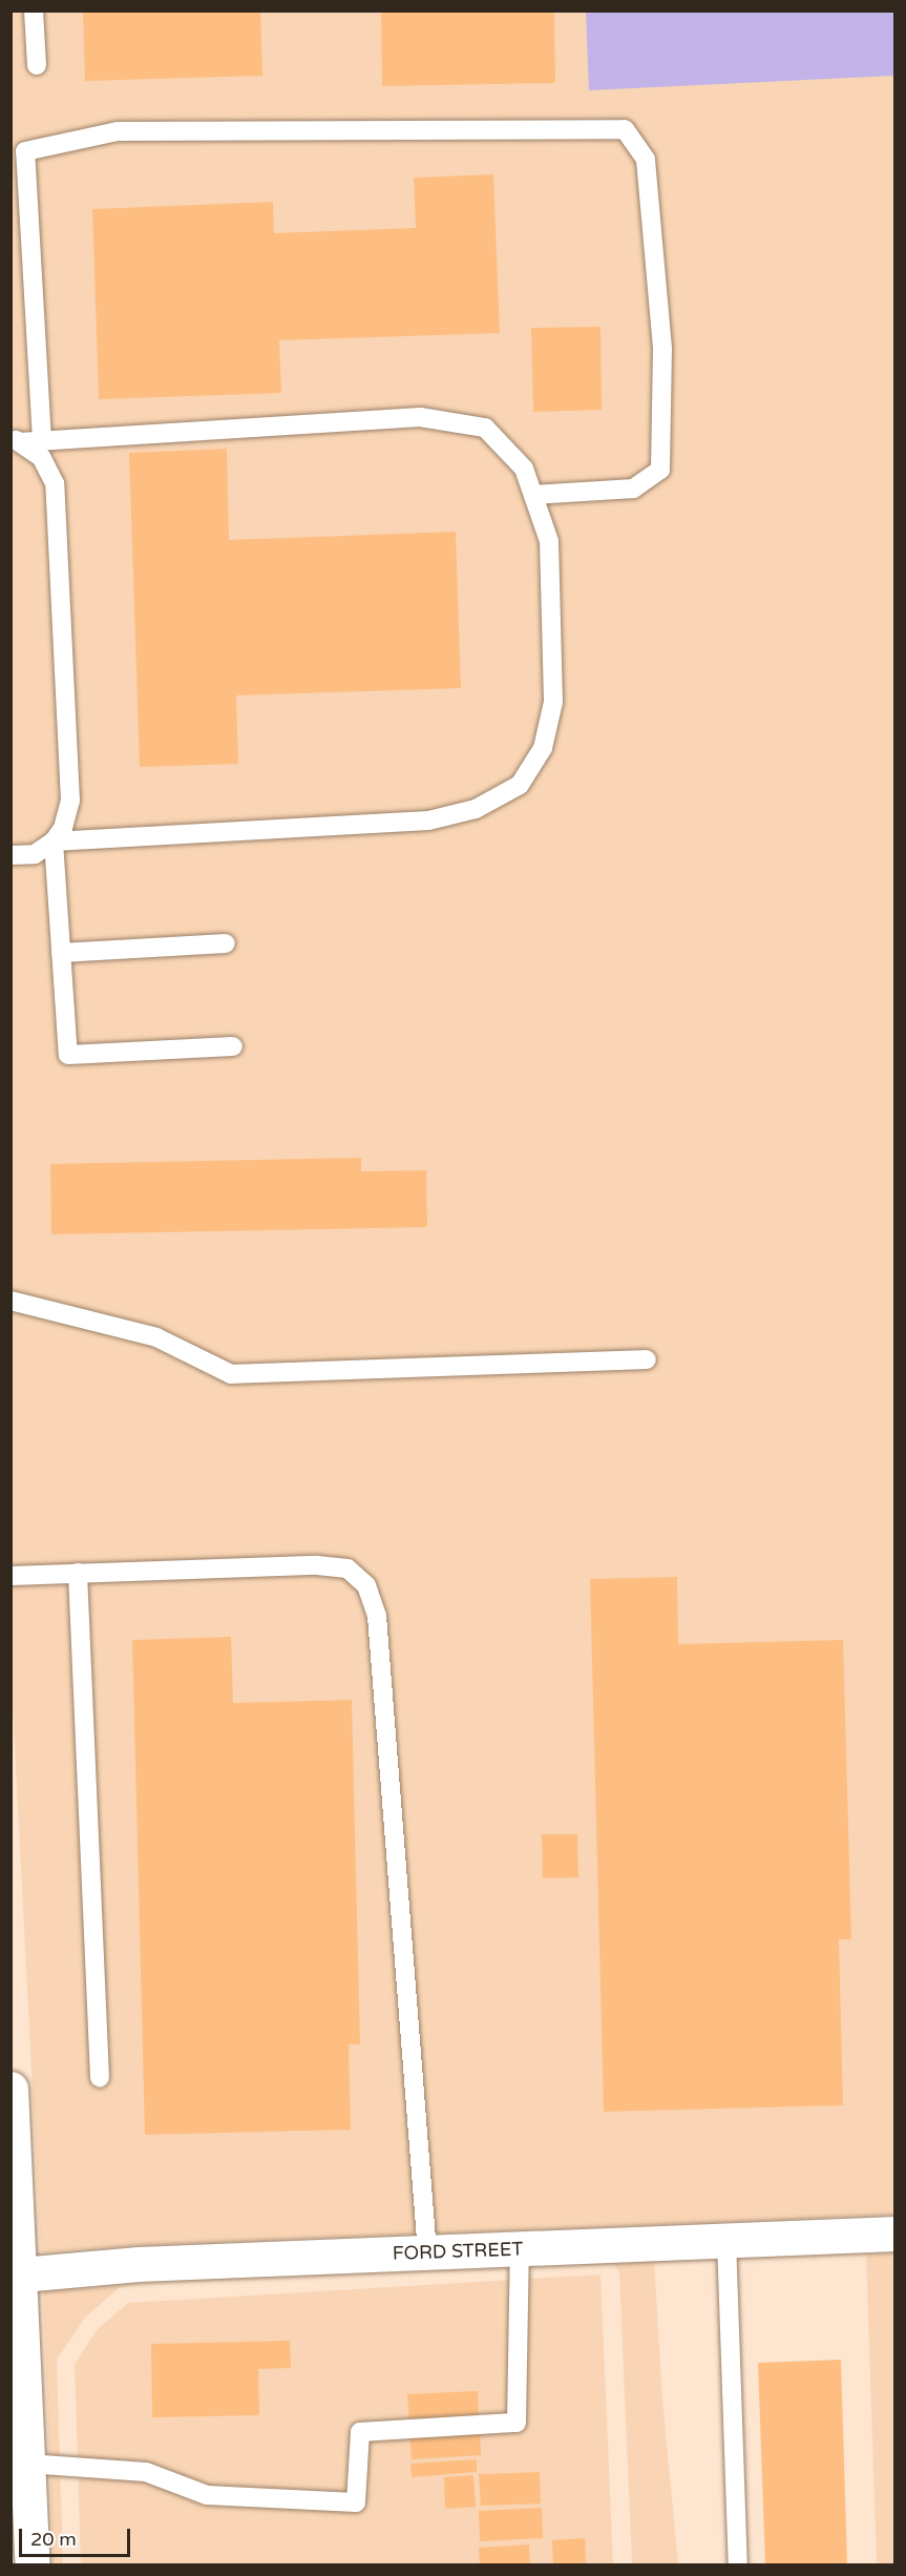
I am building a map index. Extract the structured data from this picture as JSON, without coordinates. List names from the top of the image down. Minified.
{"streets":{"street":["FORD STREET"]},"scale_bar":"20 m"}
